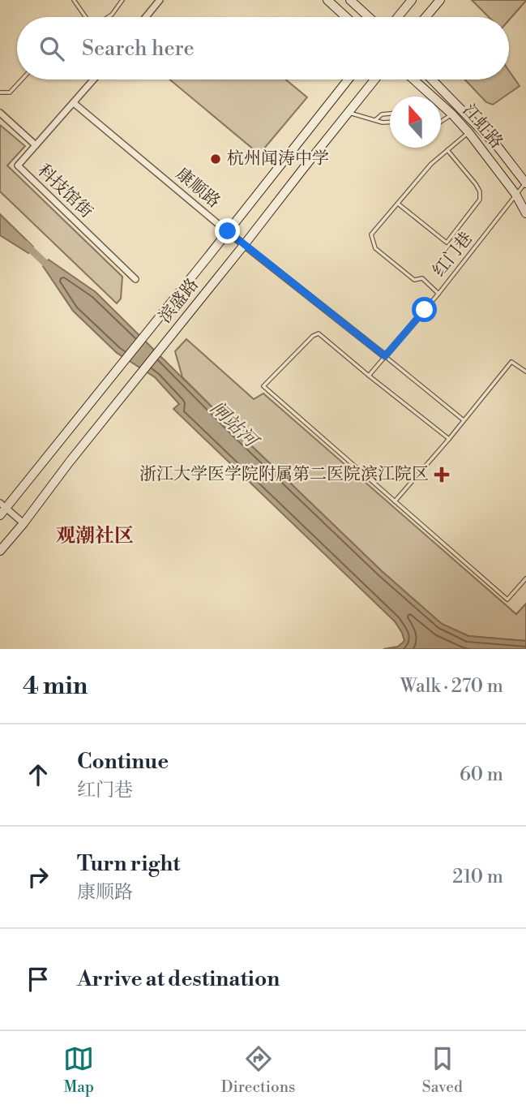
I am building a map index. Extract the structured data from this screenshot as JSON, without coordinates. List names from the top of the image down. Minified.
{"streets":{"main road":["江虹路","滨盛路"],"street":["康顺路","科技馆街"],"lane":["红门巷"]},"crossings":[["江虹路","红门巷"],["康顺路","科技馆街"],["康顺路","红门巷"],["康顺路","滨盛路"]],"districts":["观潮社区"],"water":["闸站河"],"places":{"other":["杭州闻涛中学"],"health":["浙江大学医学院附属第二医院滨江院区"]},"north":"top","page":{"search":"Search here","heading":["4 min","Walk · 270 m"],"list":[["Continue","红门巷","60 m"],["Turn right","康顺路","210 m"],"Arrive at destination"],"nav":["Map","Directions","Saved"]}}
